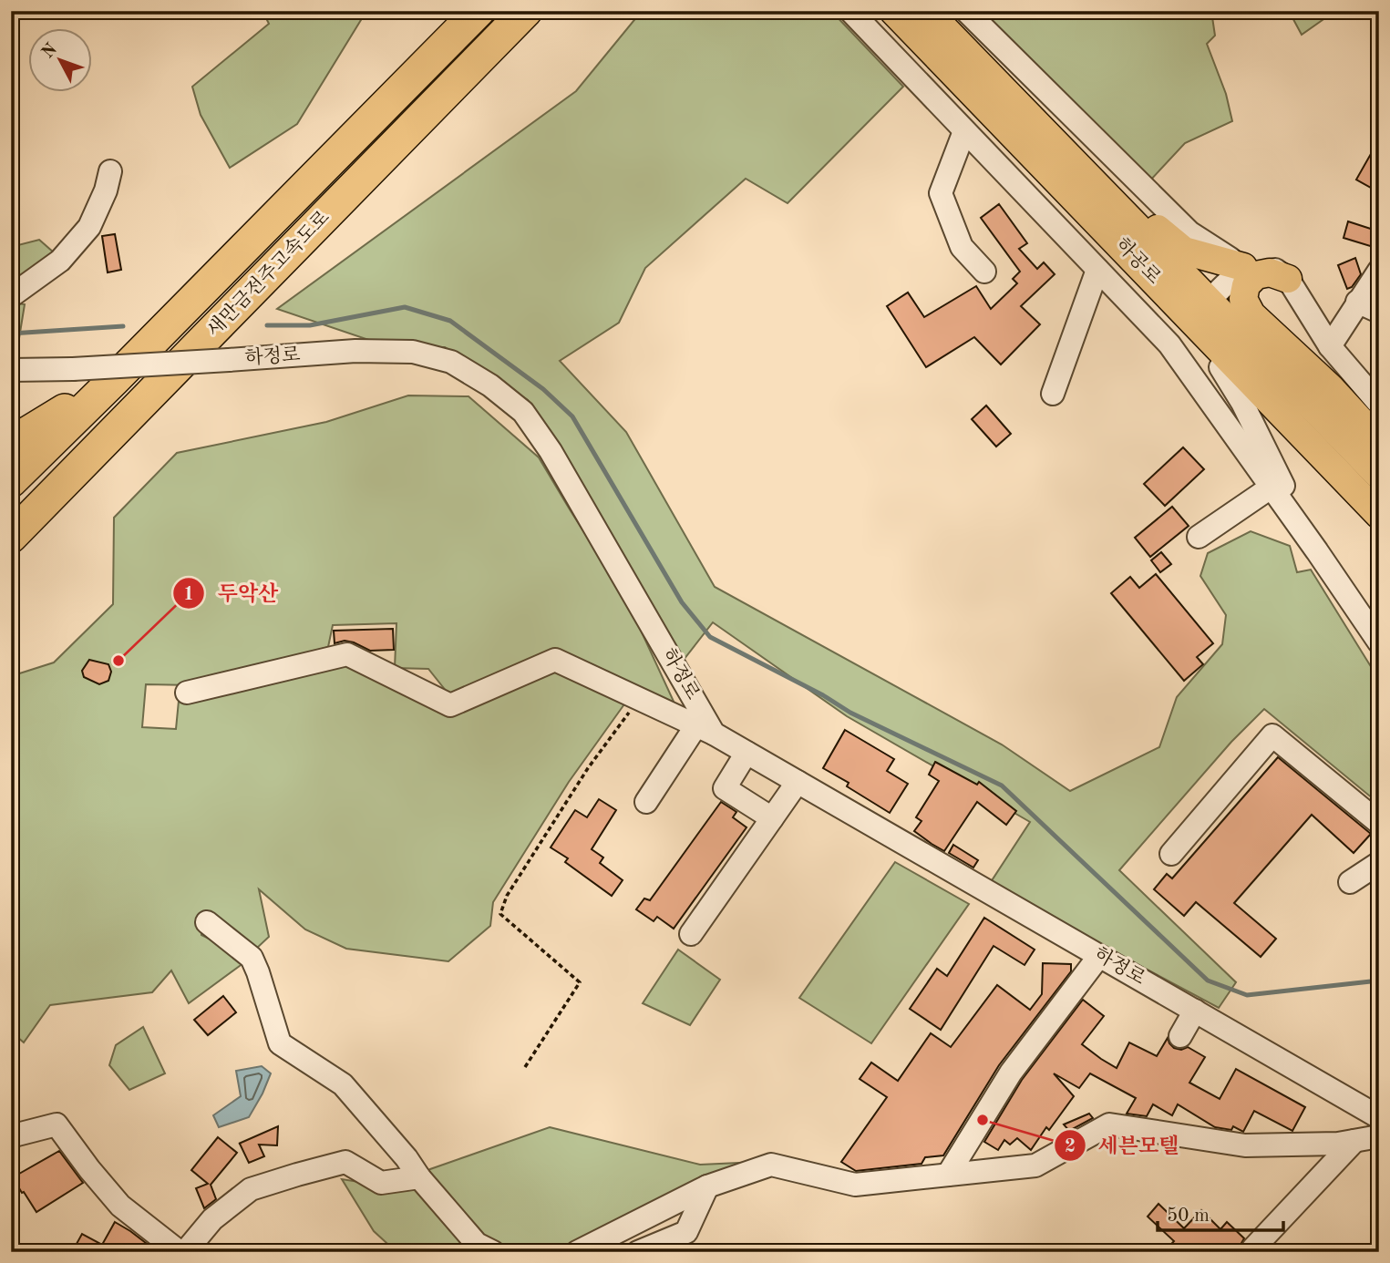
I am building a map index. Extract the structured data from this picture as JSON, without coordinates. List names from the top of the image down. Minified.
{"streets":{"highway":["새만금전주고속도로"],"main road":["하공로"],"street":["하정로"]},"places":["두악산","세븐모텔"],"scale_bar":"50 m","north":"top left"}
